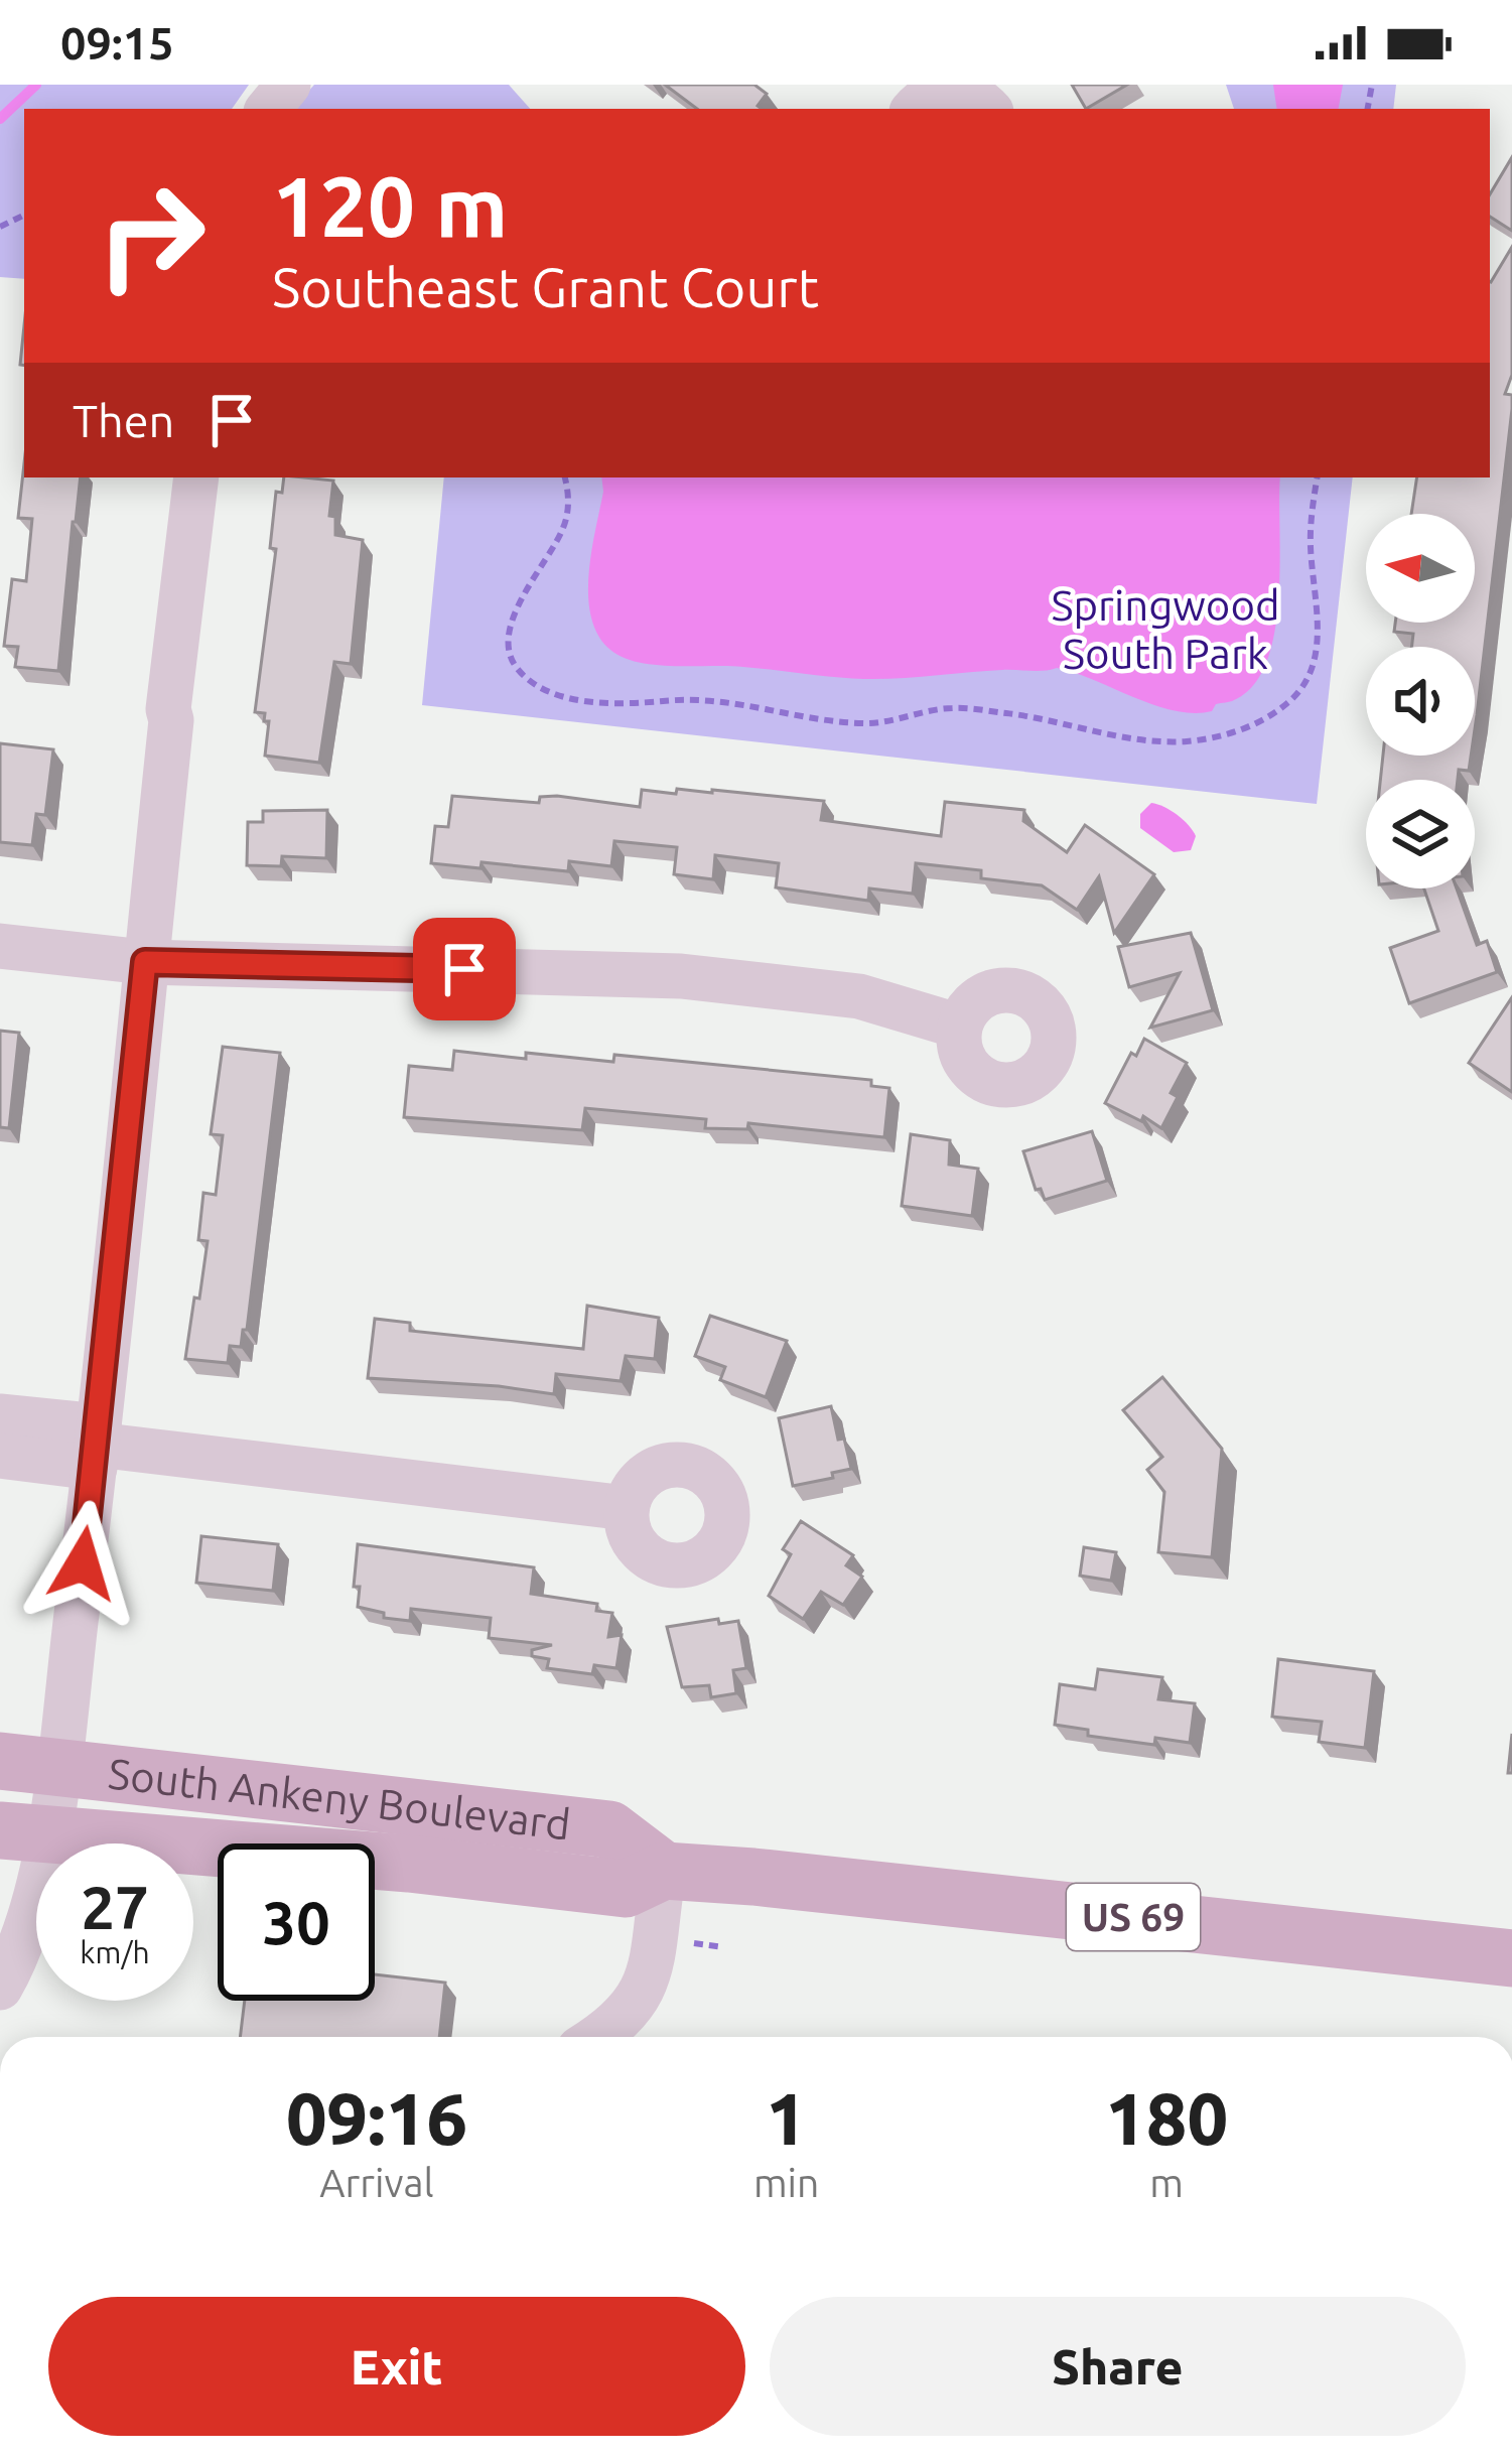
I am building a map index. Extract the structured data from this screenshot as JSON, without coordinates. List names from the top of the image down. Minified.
{"streets":{"main road":["South Ankeny Boulevard","US 69"]},"parks":["Springwood South Park"],"north":"left","page":{"status":"09:15","turn":["120 m","Southeast Grant Court"],"then":"Then","speed":"27 km/h","limit":"30","eta":["09:16","Arrival","1","min","180","m"],"buttons":["Exit","Share"]}}
